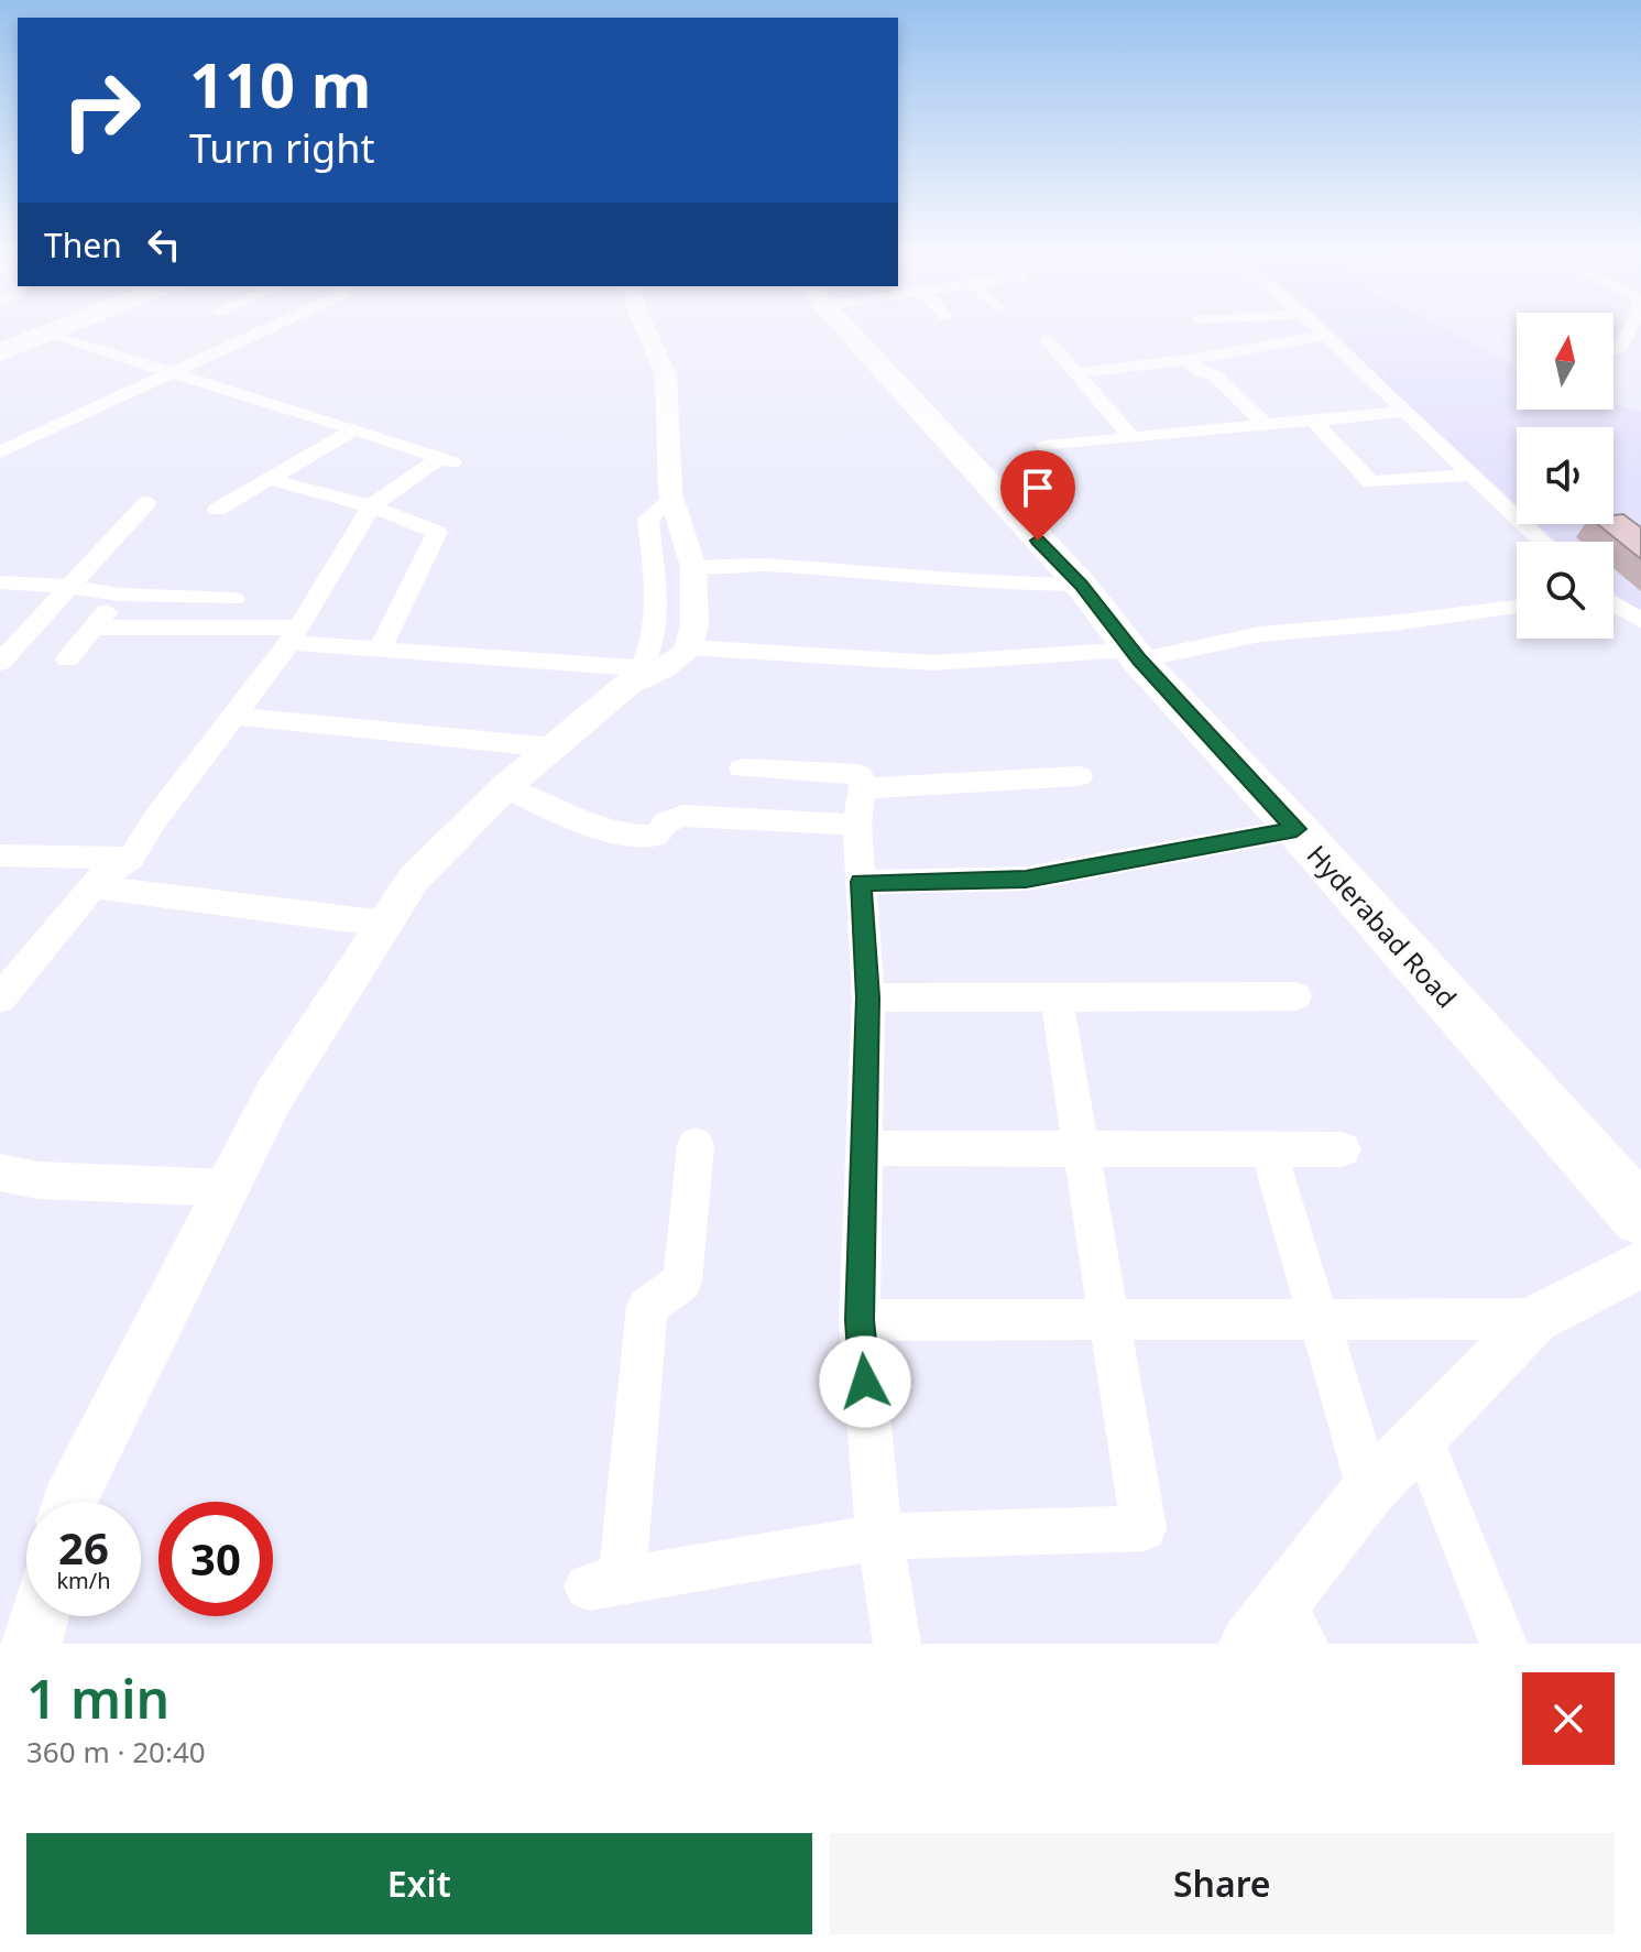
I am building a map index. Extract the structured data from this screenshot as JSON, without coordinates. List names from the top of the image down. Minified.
{"streets":{"main road":["Hyderabad Road"]},"north":"top","page":{"turn":["110 m","Turn right"],"then":"Then","speed":"26 km/h","limit":"30","heading":["1 min","360 m · 20:40"],"buttons":["Exit","Share"]}}
